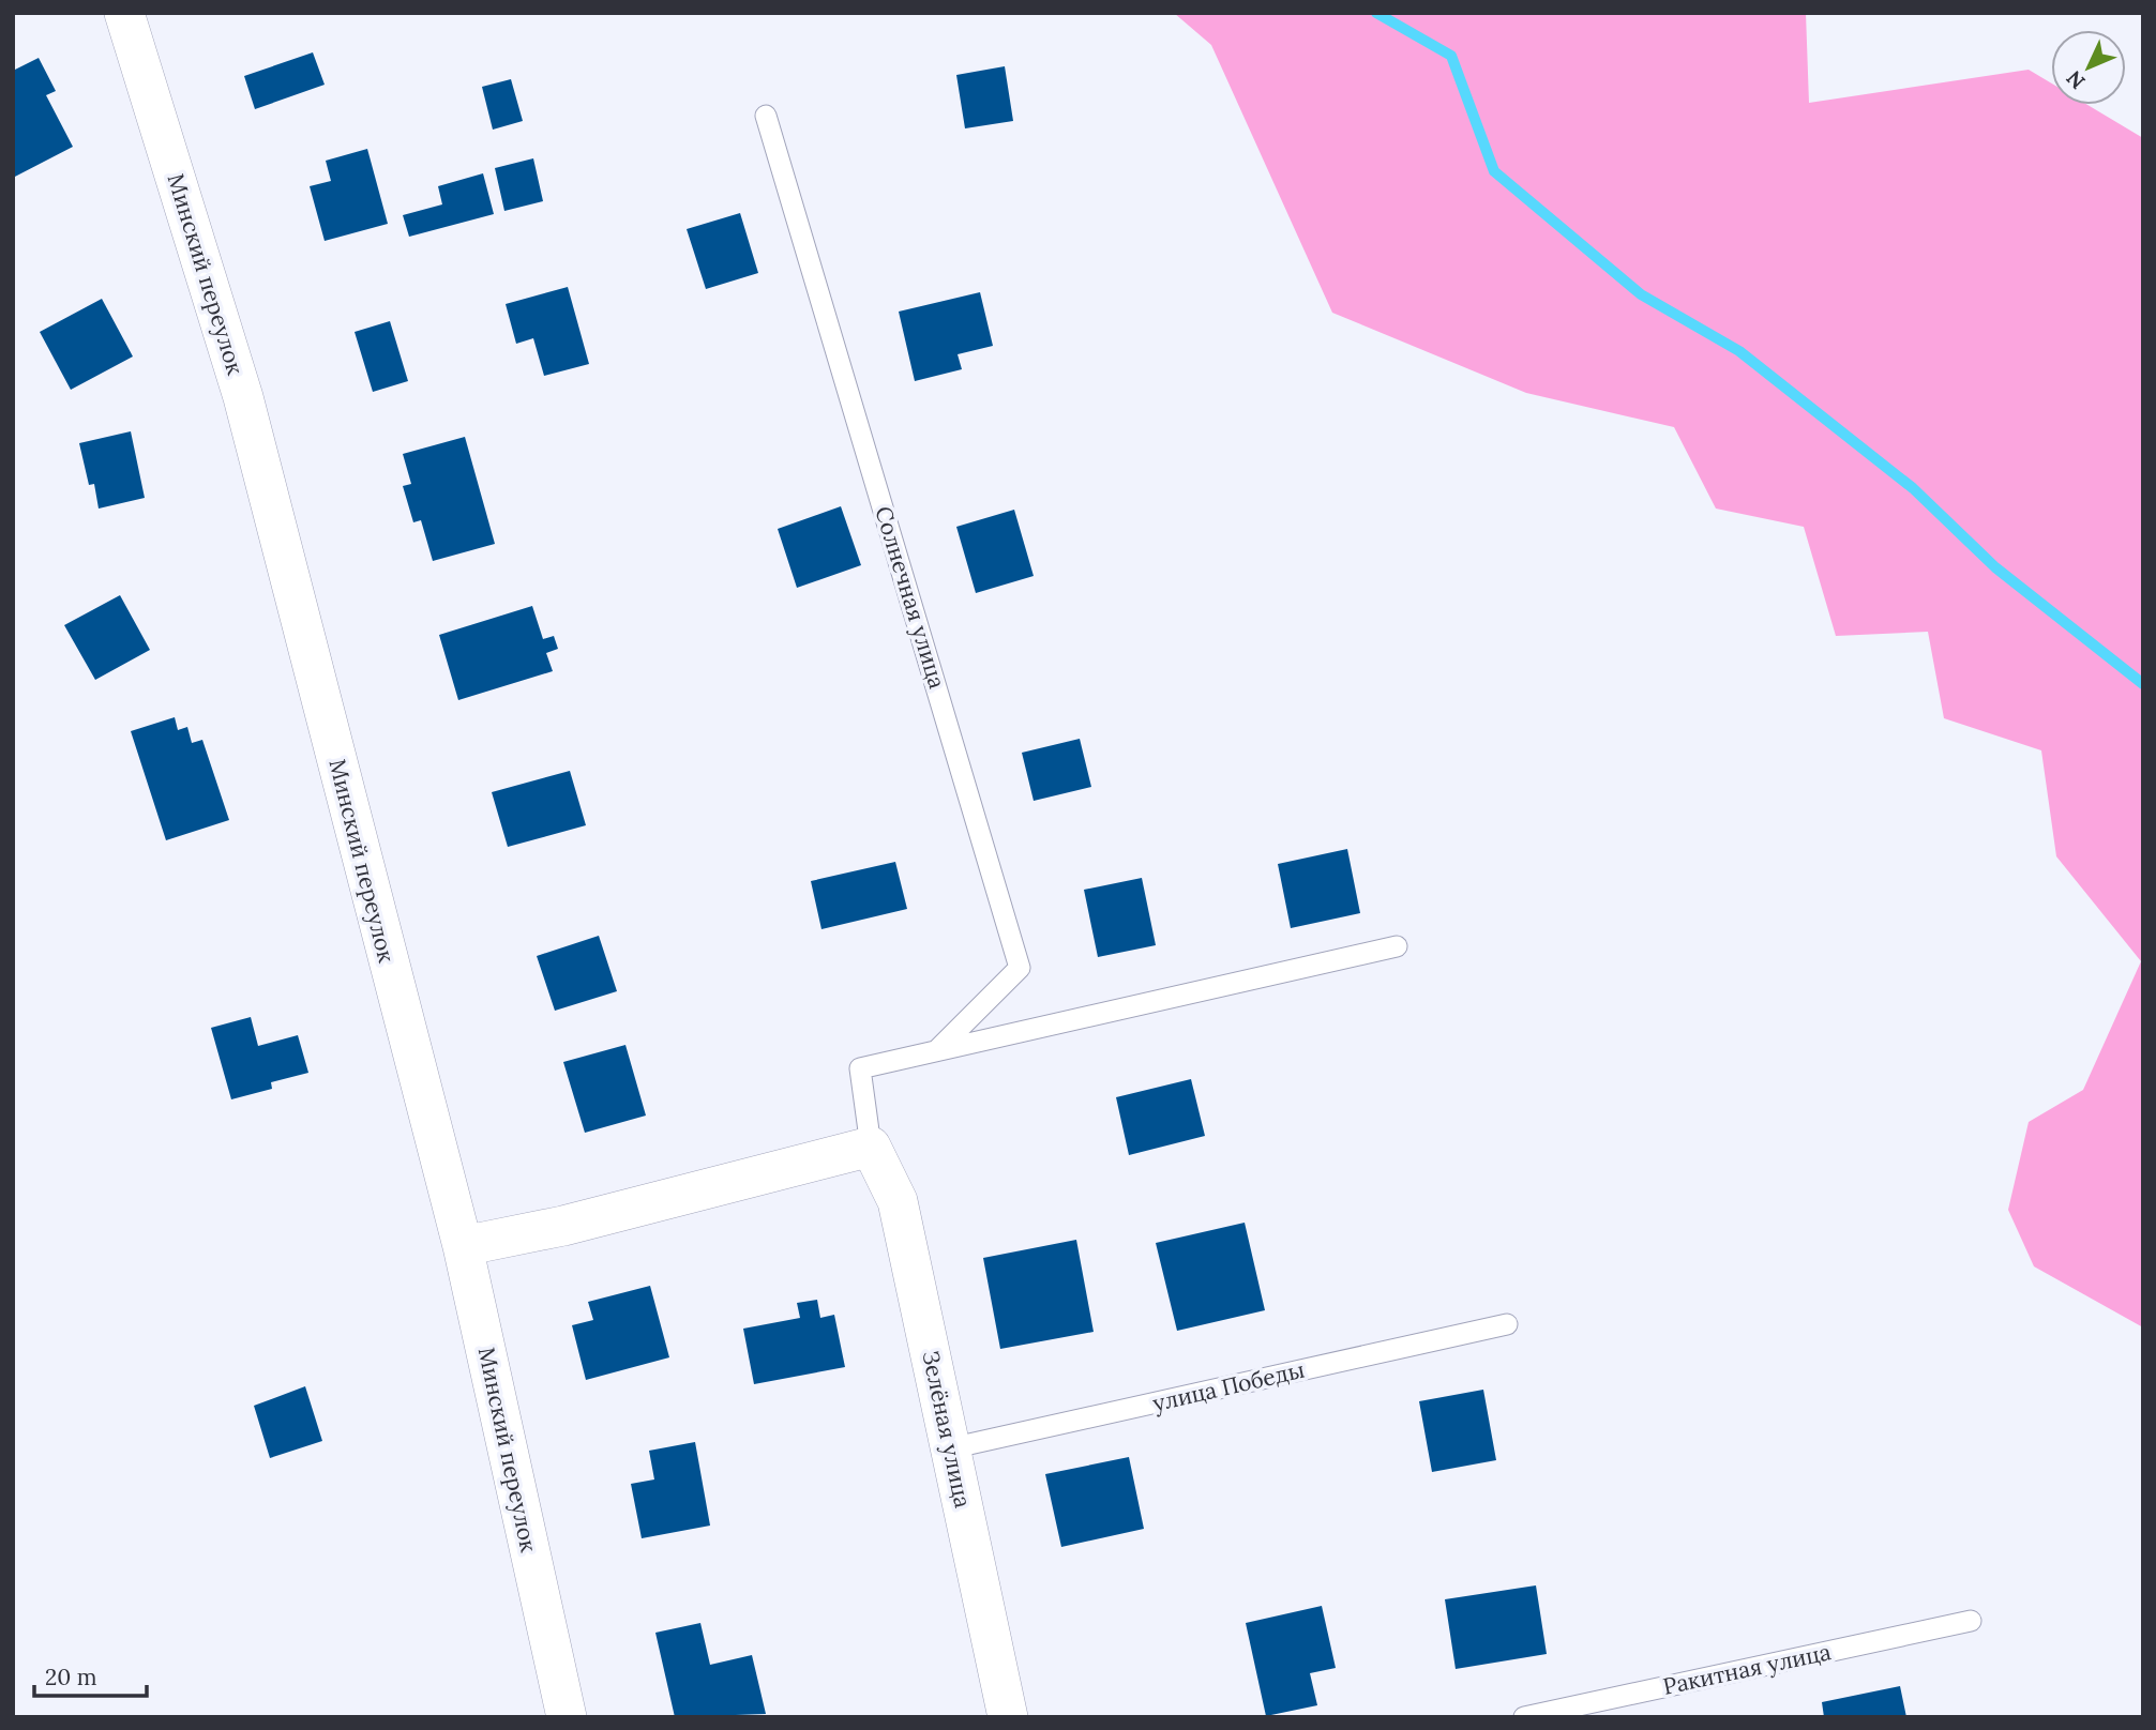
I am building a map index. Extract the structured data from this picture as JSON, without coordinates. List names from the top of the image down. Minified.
{"streets":{"street":["Минский переулок","Зелёная улица"],"lane":["Солнечная улица","улица Победы","Ракитная улица"]},"crossings":[["улица Победы","Зелёная улица"]],"scale_bar":"20 m","north":"bottom left"}
